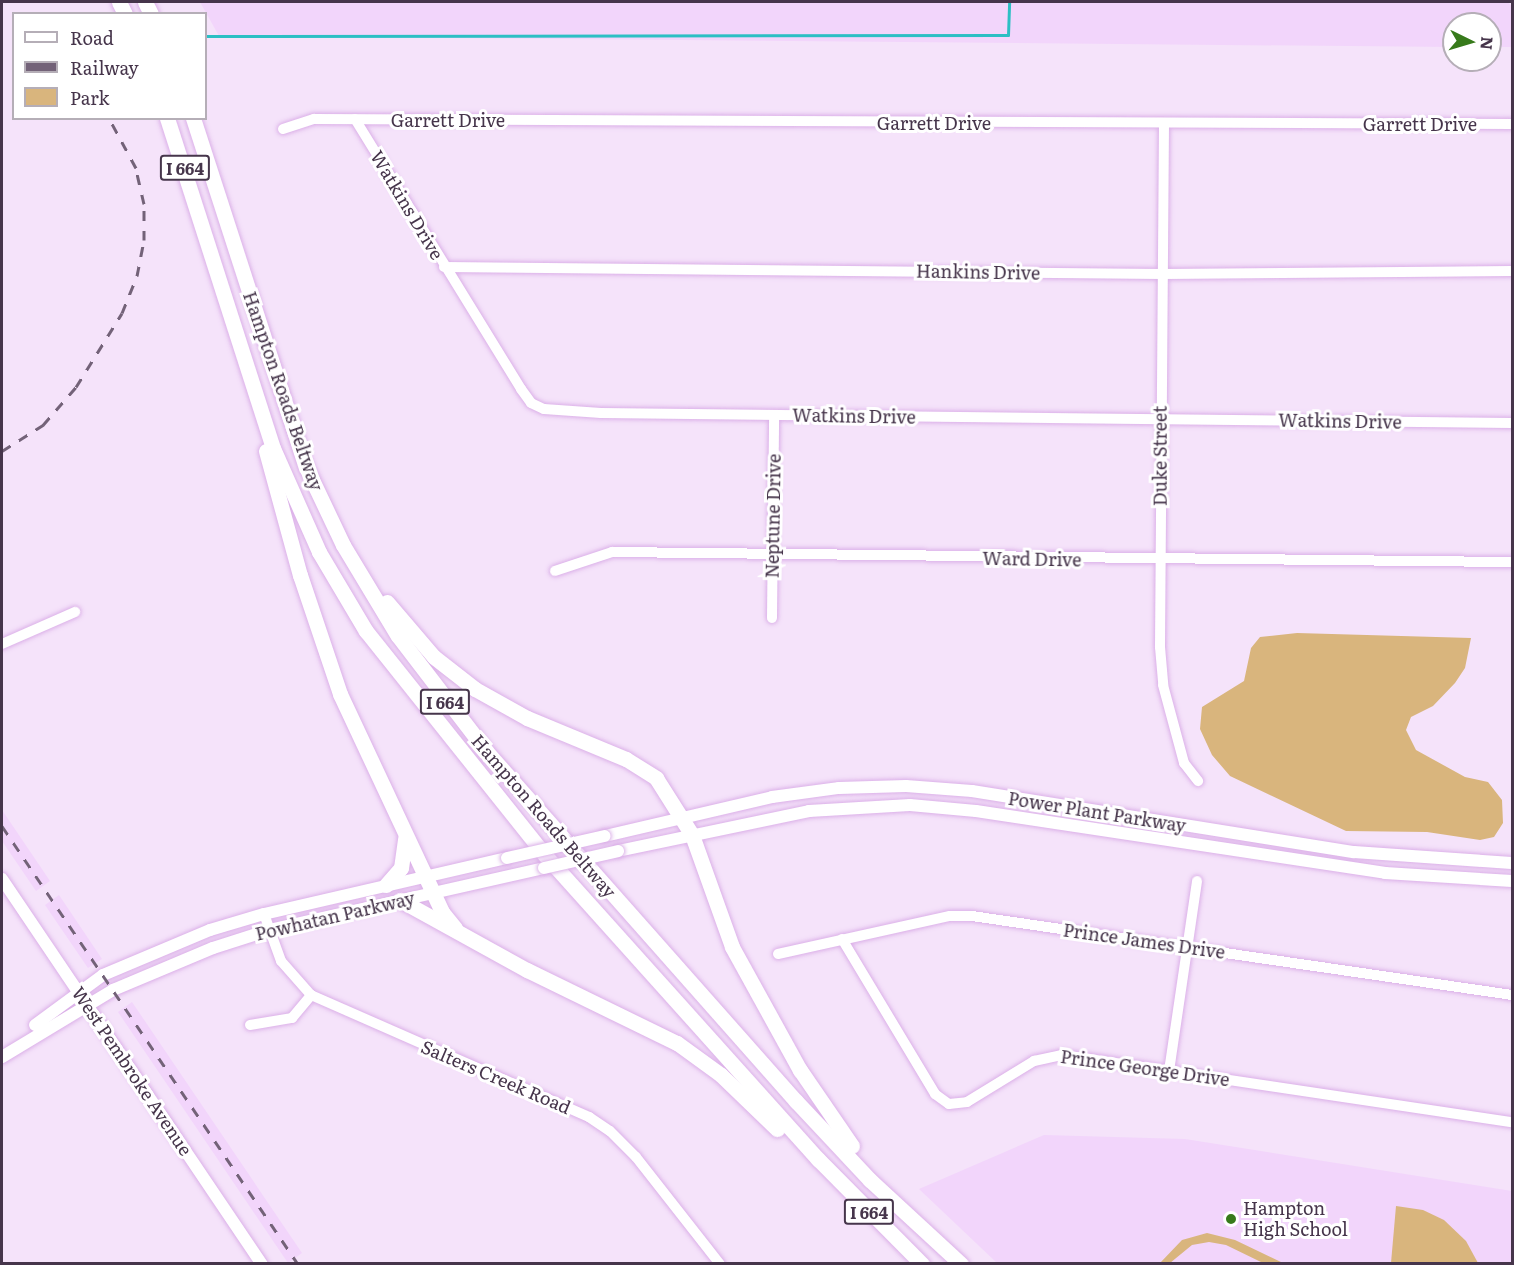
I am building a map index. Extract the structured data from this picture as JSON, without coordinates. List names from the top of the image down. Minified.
{"streets":{"highway":["I 664","Hampton Roads Beltway"],"main road":["Power Plant Parkway","Powhatan Parkway","West Pembroke Avenue"],"street":["Garrett Drive","Watkins Drive","Hankins Drive","Duke Street","Neptune Drive","Ward Drive","Prince James Drive","Prince George Drive","Salters Creek Road"]},"crossings":[["Garrett Drive","Watkins Drive"],["Garrett Drive","Duke Street"],["Watkins Drive","Hankins Drive"],["Watkins Drive","Duke Street"],["Watkins Drive","Neptune Drive"],["Hankins Drive","Duke Street"],["Duke Street","Ward Drive"],["Neptune Drive","Ward Drive"],["Power Plant Parkway","Powhatan Parkway"],["Powhatan Parkway","West Pembroke Avenue"],["Powhatan Parkway","Salters Creek Road"],["Prince James Drive","Prince George Drive"]],"places":["Hampton High School"],"legend":["Road","Railway","Park"],"north":"right"}
